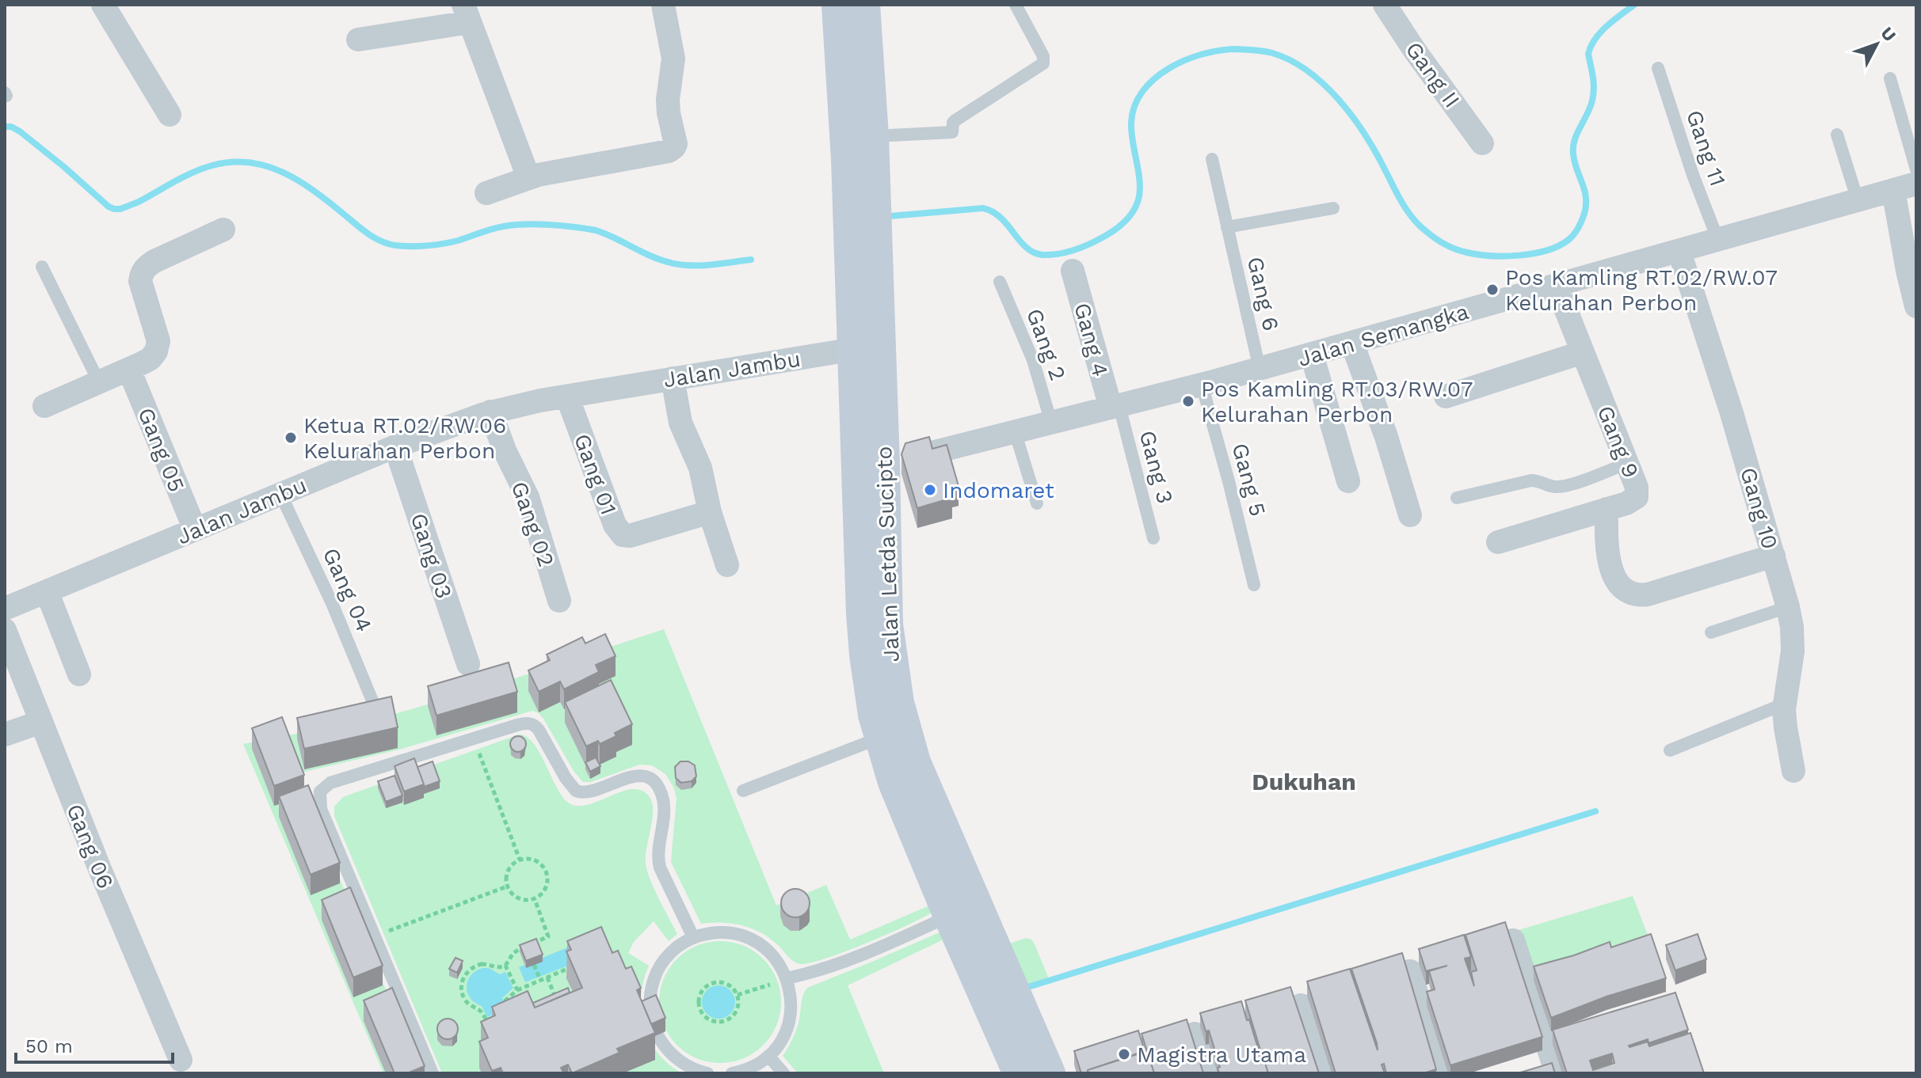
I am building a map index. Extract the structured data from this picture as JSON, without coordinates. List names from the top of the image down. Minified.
{"streets":{"main road":["Jalan Letda Sucipto"],"street":["Gang II","Jalan Semangka","Gang 4","Jalan Jambu","Gang 9","Gang 05","Gang 01","Gang 10","Gang 02","Gang 03","Gang 06"],"lane":["Gang 11","Gang 6","Gang 2","Gang 3","Gang 5","Gang 04"]},"crossings":[["Gang 11","Jalan Semangka"],["Gang 6","Jalan Semangka"],["Jalan Semangka","Gang 4"],["Jalan Semangka","Gang 2"],["Jalan Semangka","Gang 9"],["Jalan Semangka","Gang 3"],["Jalan Semangka","Gang 5"],["Jalan Semangka","Gang 10"],["Jalan Semangka","Jalan Letda Sucipto"],["Gang 4","Gang 3"],["Jalan Jambu","Gang 05"],["Jalan Jambu","Gang 01"],["Jalan Jambu","Gang 02"],["Jalan Jambu","Jalan Letda Sucipto"],["Jalan Jambu","Gang 03"],["Jalan Jambu","Gang 04"]],"districts":["Dukuhan"],"places":["Pos Kamling RT.02/RW.07 Kelurahan Perbon","Pos Kamling RT.03/RW.07 Kelurahan Perbon","Ketua RT.02/RW.06 Kelurahan Perbon","Indomaret","Magistra Utama"],"scale_bar":"50 m","north":"top right"}
